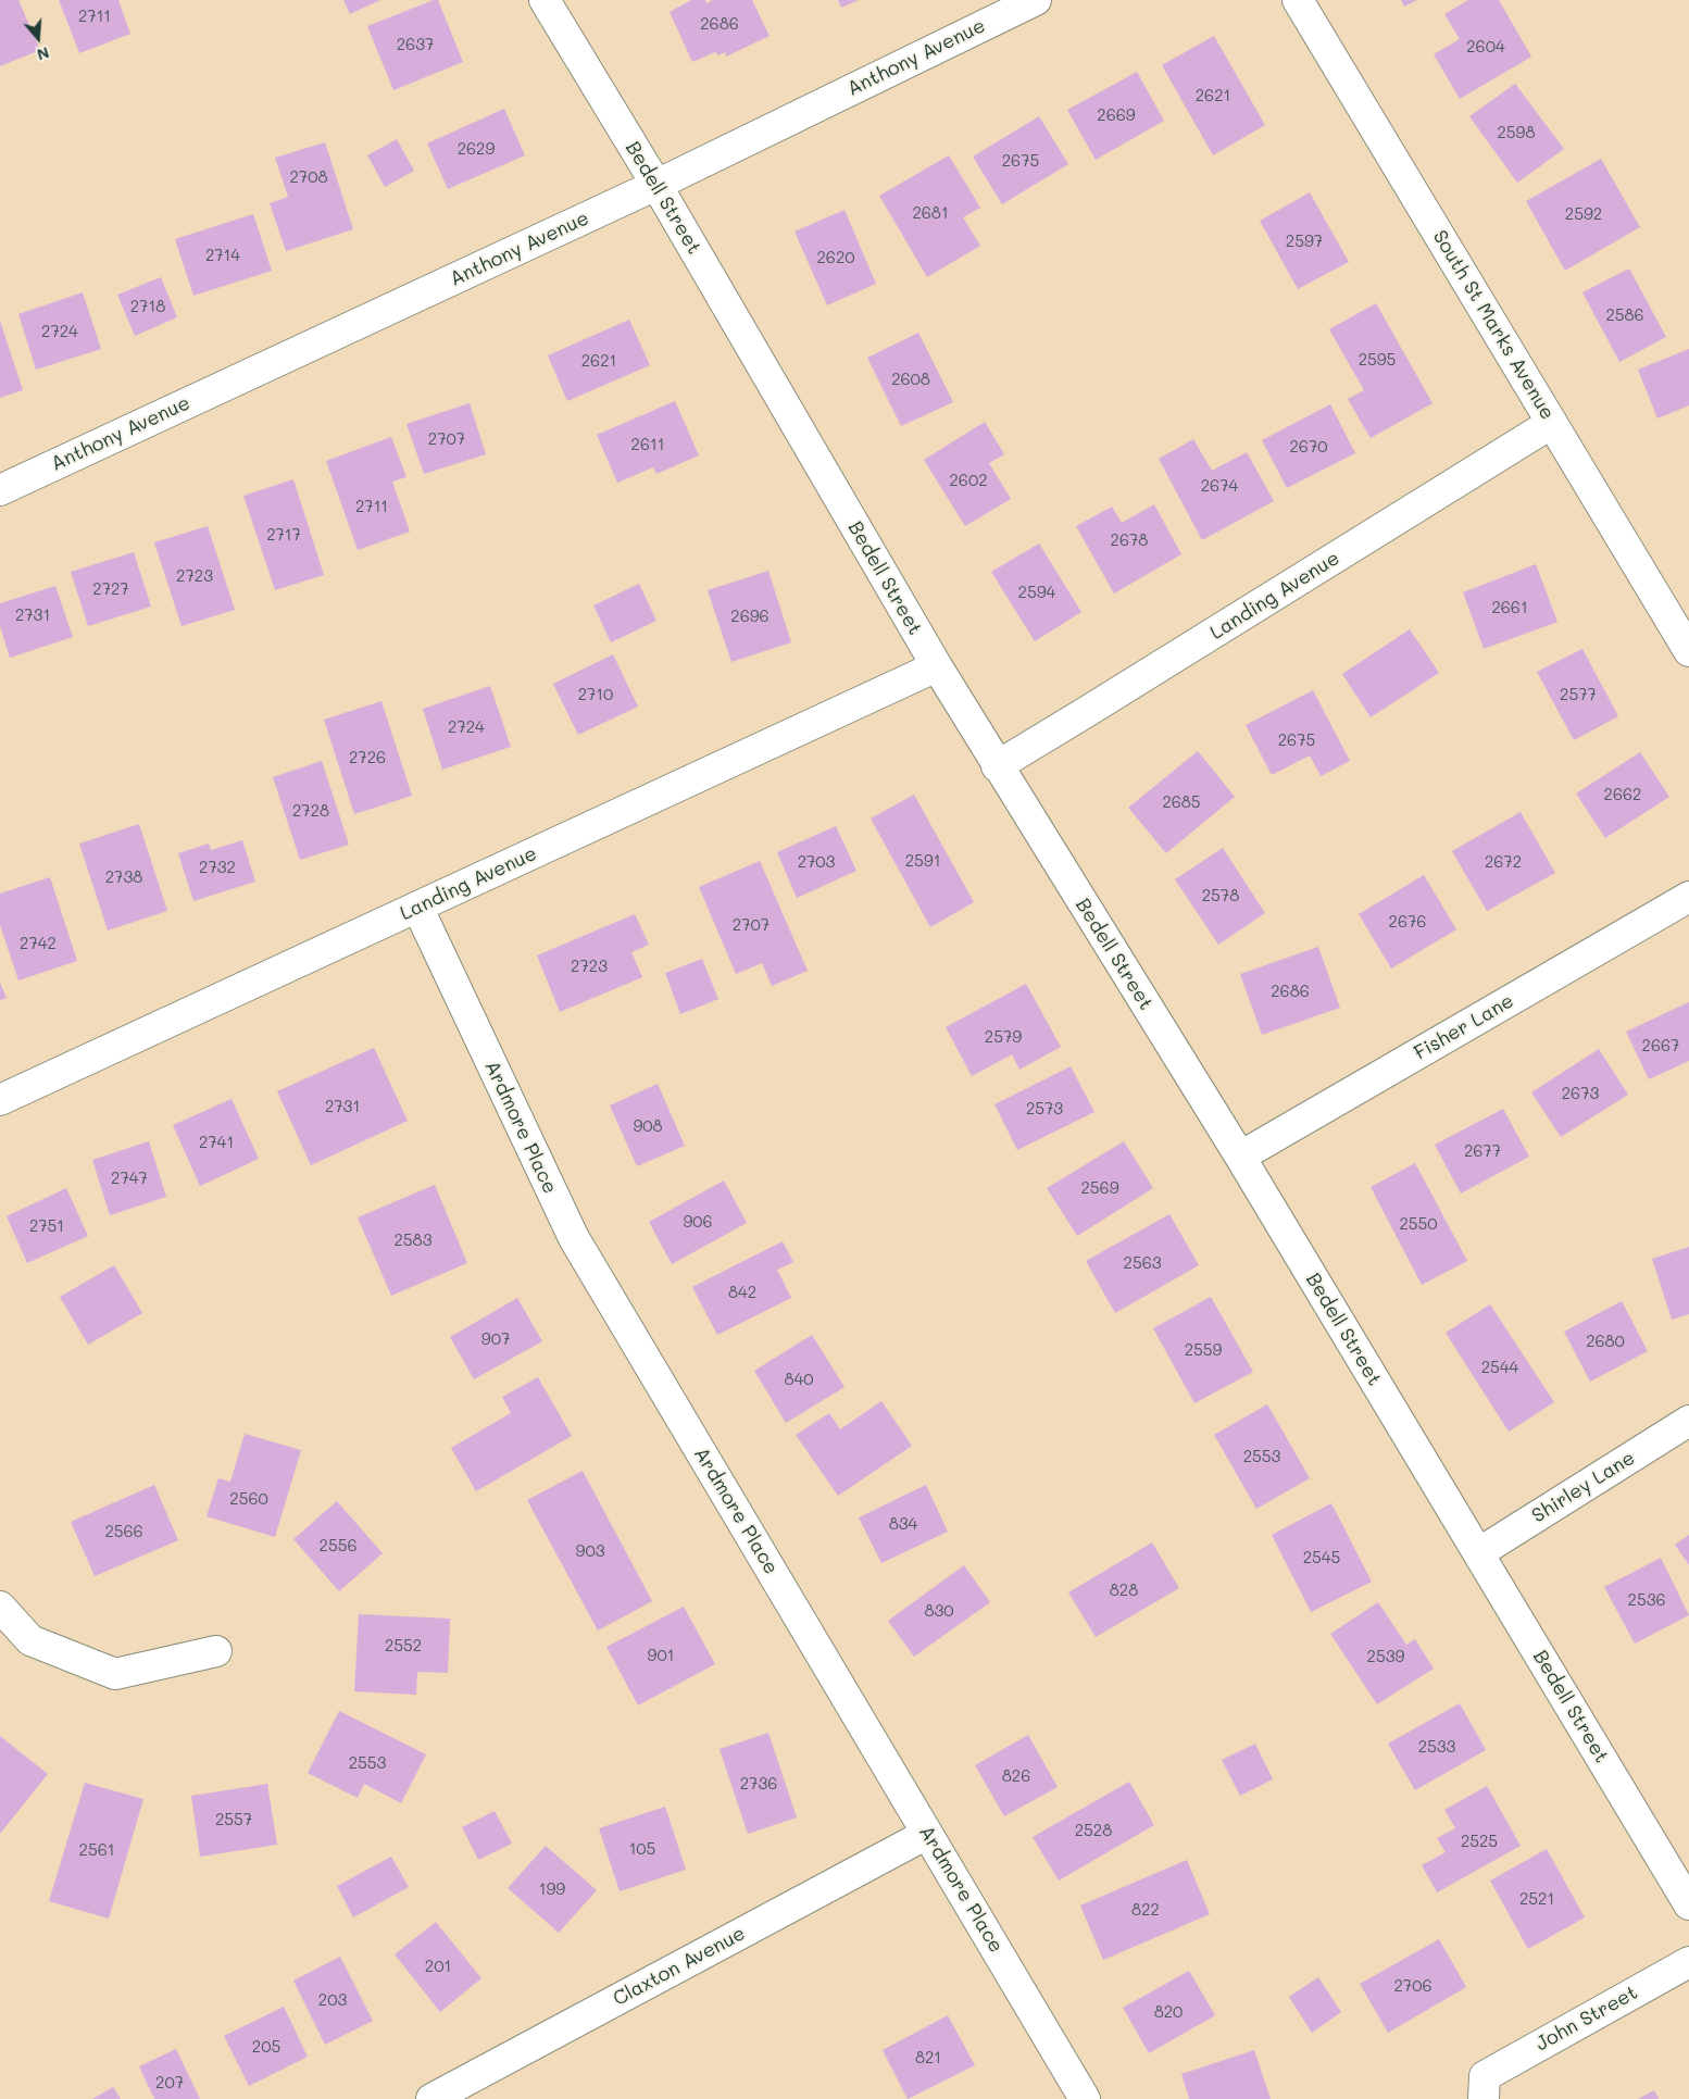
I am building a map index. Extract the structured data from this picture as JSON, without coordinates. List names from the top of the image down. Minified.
{"streets":{"street":["Anthony Avenue","Bedell Street","South St Marks Avenue","Landing Avenue","Fisher Lane","Ardmore Place","Shirley Lane","Claxton Avenue","John Street"]},"crossings":[["Anthony Avenue","Bedell Street"],["Bedell Street","Landing Avenue"],["Bedell Street","Fisher Lane"],["Bedell Street","Shirley Lane"],["South St Marks Avenue","Landing Avenue"],["Landing Avenue","Ardmore Place"],["Ardmore Place","Claxton Avenue"]],"house_numbers":["2711","2686","2637","2604","2621","2669","2598","2629","2675","2708","2681","2592","2597","2714","2620","2718","2586","2724","2595","2621","2608","2707","2611","2670","2602","2674","2711","2717","2678","2723","2727","2594","2661","2731","2696","2710","2577","2724","2675","2726","2662","2685","2728","2591","2703","2672","2732","2738","2578","2676","2707","2742","2723","2686","2579","2667","2673","2731","2573","908","2741","2677","2747","2569","906","2550","2751","2583","2563","842","907","2680","2559","2544","840","2553","2560","834","2566","2556","903","2545","828","2536","830","2552","901","2539","2533","2553","826","2736","2557","2528","2525","105","2561","199","2521","822","201","2706","203","820","205","821","207"],"north":"bottom"}
